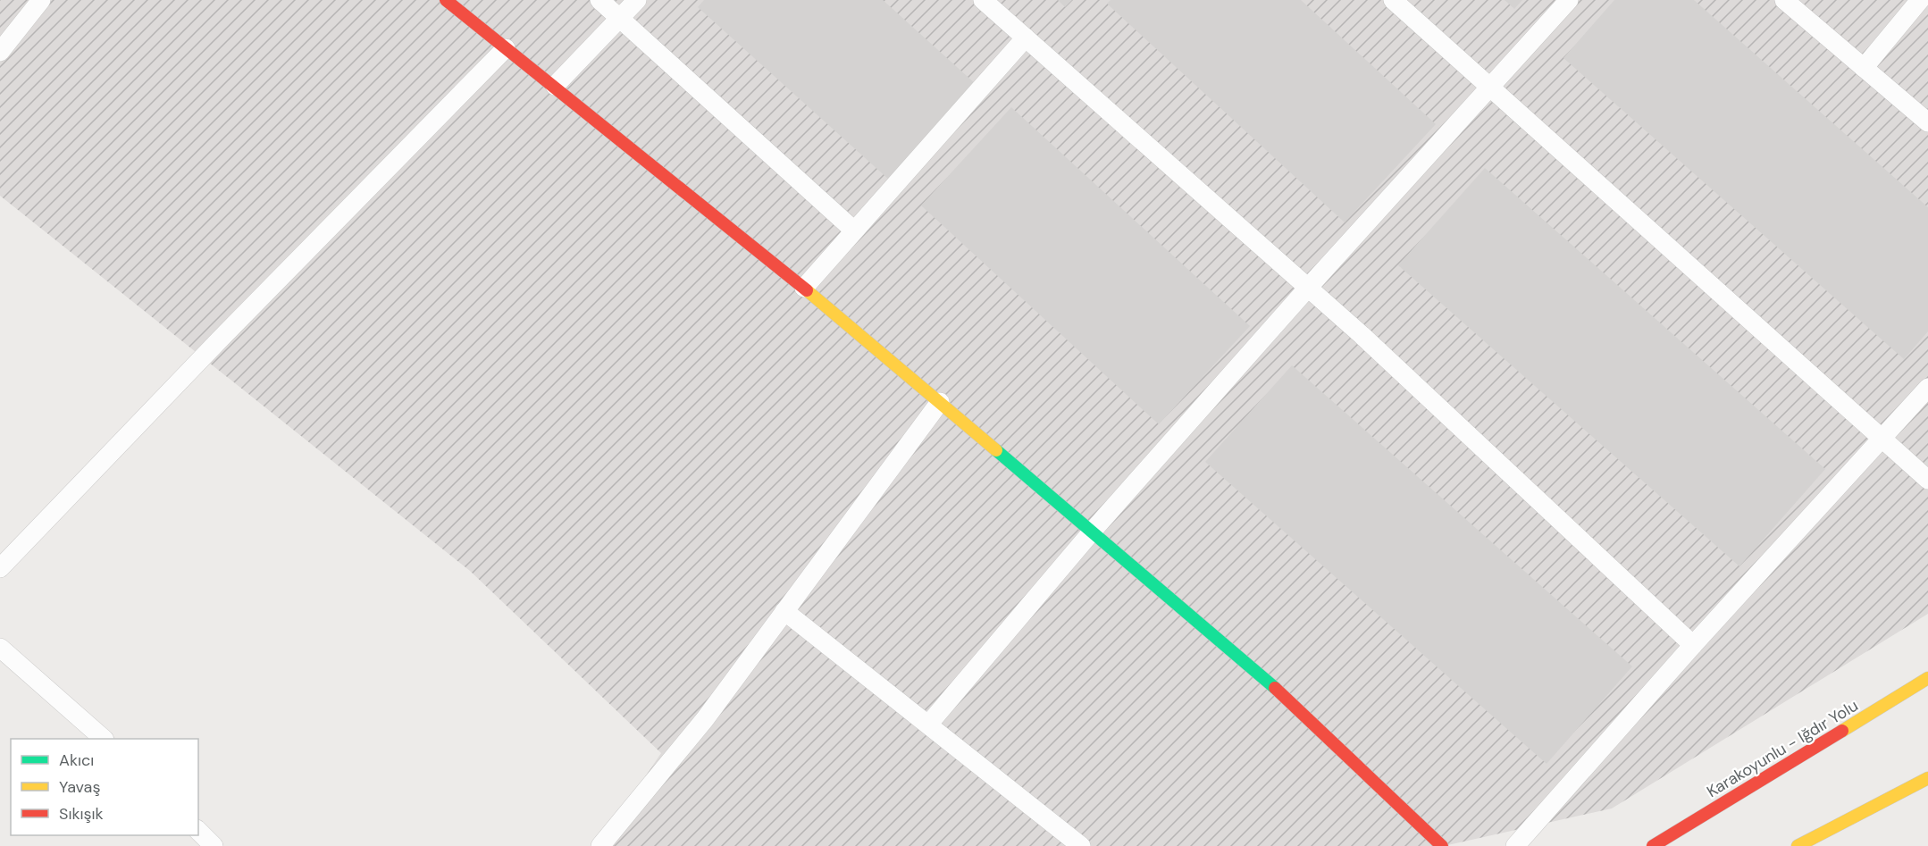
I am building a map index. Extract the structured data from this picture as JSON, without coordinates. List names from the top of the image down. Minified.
{"streets":{"main road":["Karakoyunlu - Iğdır Yolu"]},"legend":["Akıcı","Yavaş","Sıkışık"]}
